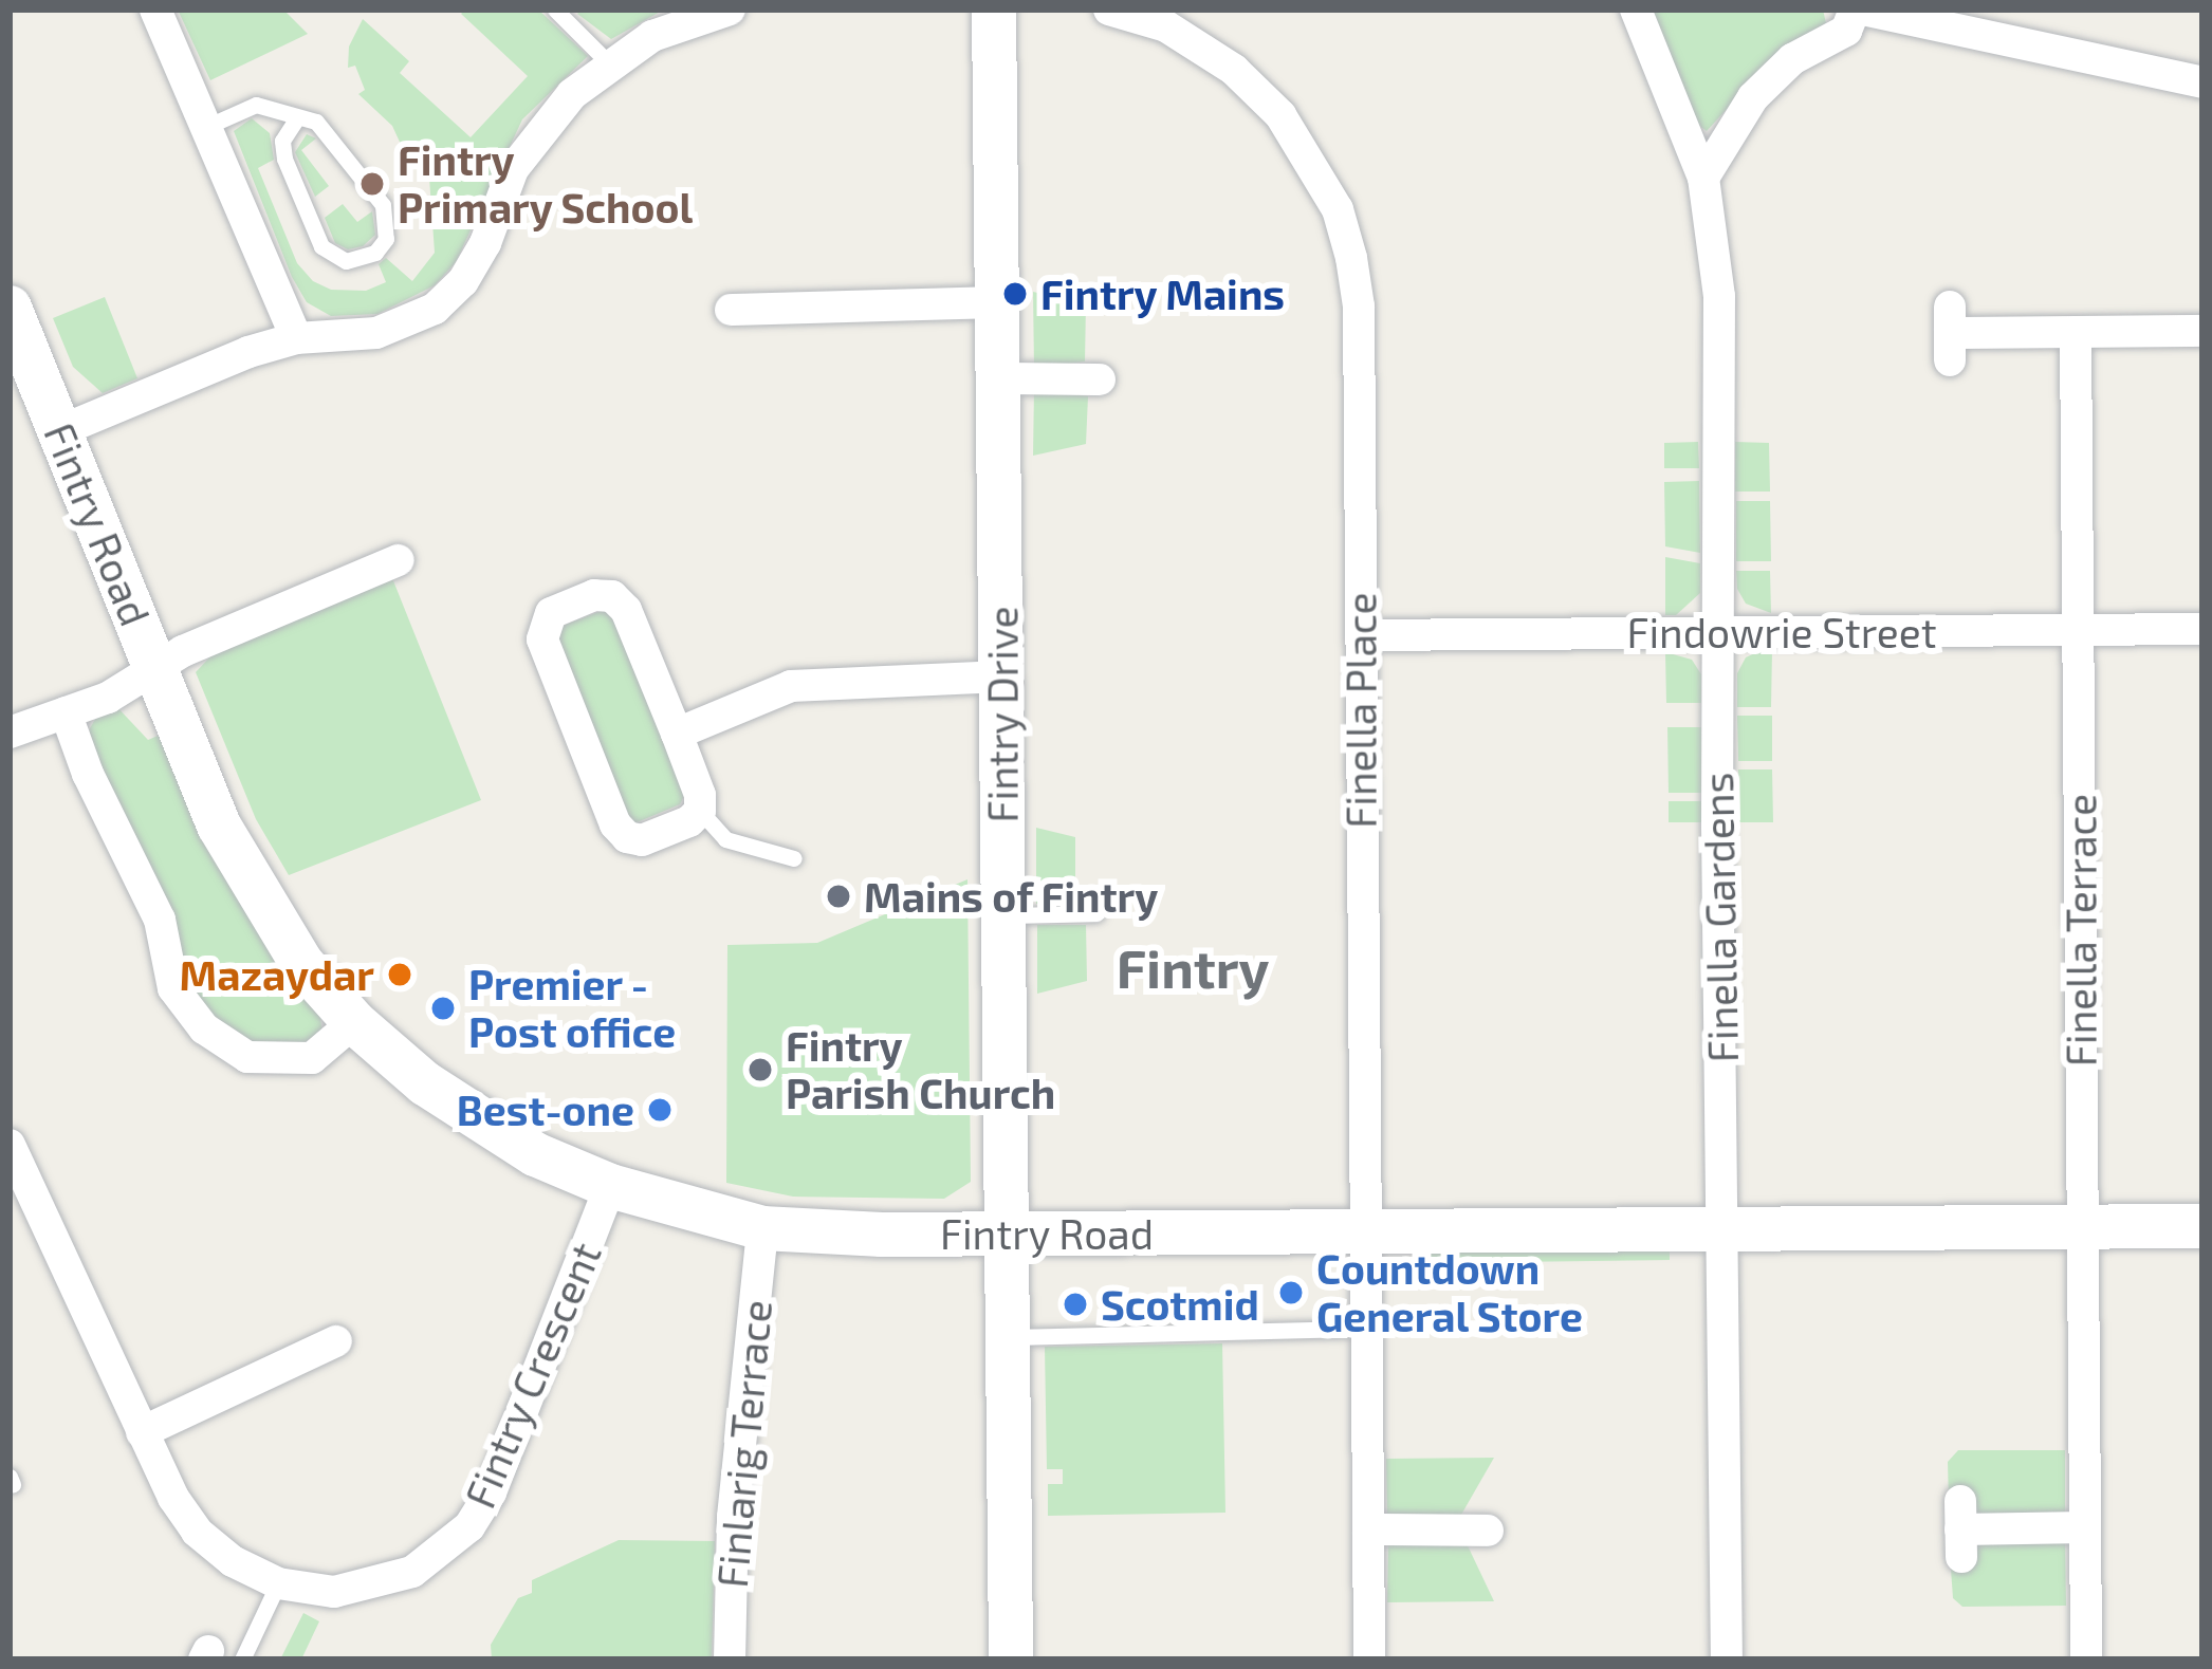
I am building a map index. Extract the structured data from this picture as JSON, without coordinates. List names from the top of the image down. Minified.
{"streets":{"street":["Fintry Road","Findowrie Street","Finella Place","Fintry Drive","Finella Gardens","Finella Terrace","Fintry Crescent","Finlarig Terrace"]},"crossings":[["Fintry Road","Finella Place"],["Fintry Road","Fintry Drive"],["Fintry Road","Finella Gardens"],["Fintry Road","Finella Terrace"],["Fintry Road","Fintry Crescent"],["Fintry Road","Finlarig Terrace"],["Findowrie Street","Finella Place"],["Findowrie Street","Finella Gardens"],["Findowrie Street","Finella Terrace"]],"districts":["Fintry"],"places":["Fintry Primary School","Fintry Mains","Mains of Fintry","Mazaydar","Premier - Post office","Fintry Parish Church","Best-one","Countdown General Store","Scotmid"]}
